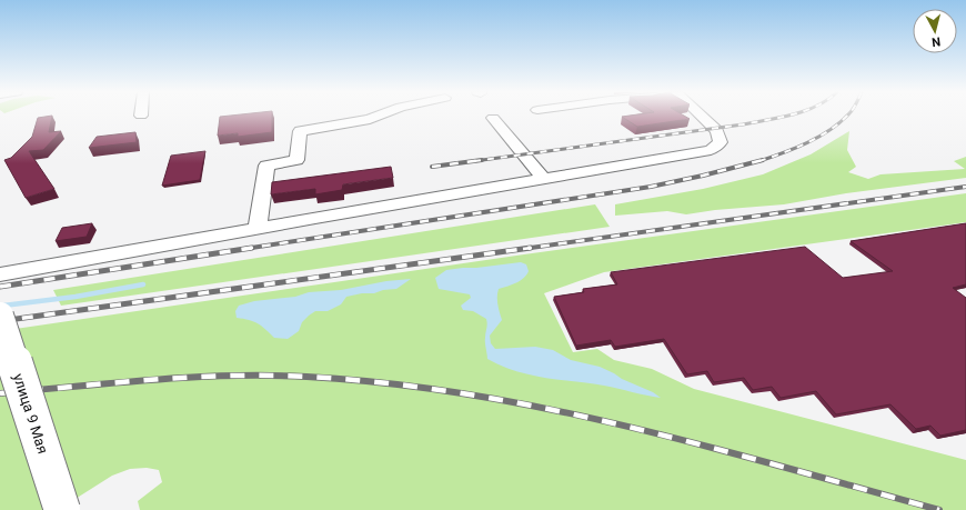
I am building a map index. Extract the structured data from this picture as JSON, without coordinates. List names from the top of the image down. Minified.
{"streets":{"main road":["улица 9 Мая"]},"north":"bottom"}
